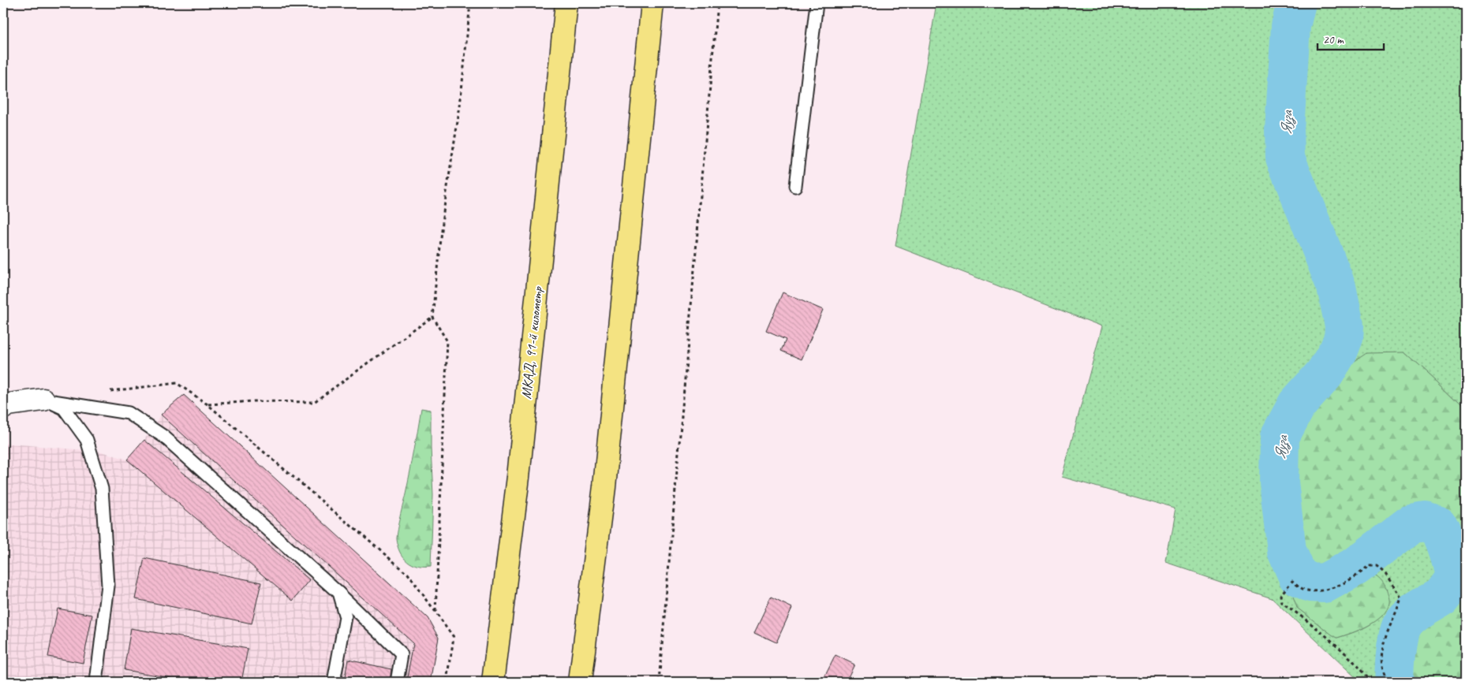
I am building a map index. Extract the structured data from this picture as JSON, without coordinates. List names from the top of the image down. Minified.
{"streets":{"highway":["МКАД, 91-й километр"]},"water":["Яуза"],"scale_bar":"20 m"}
